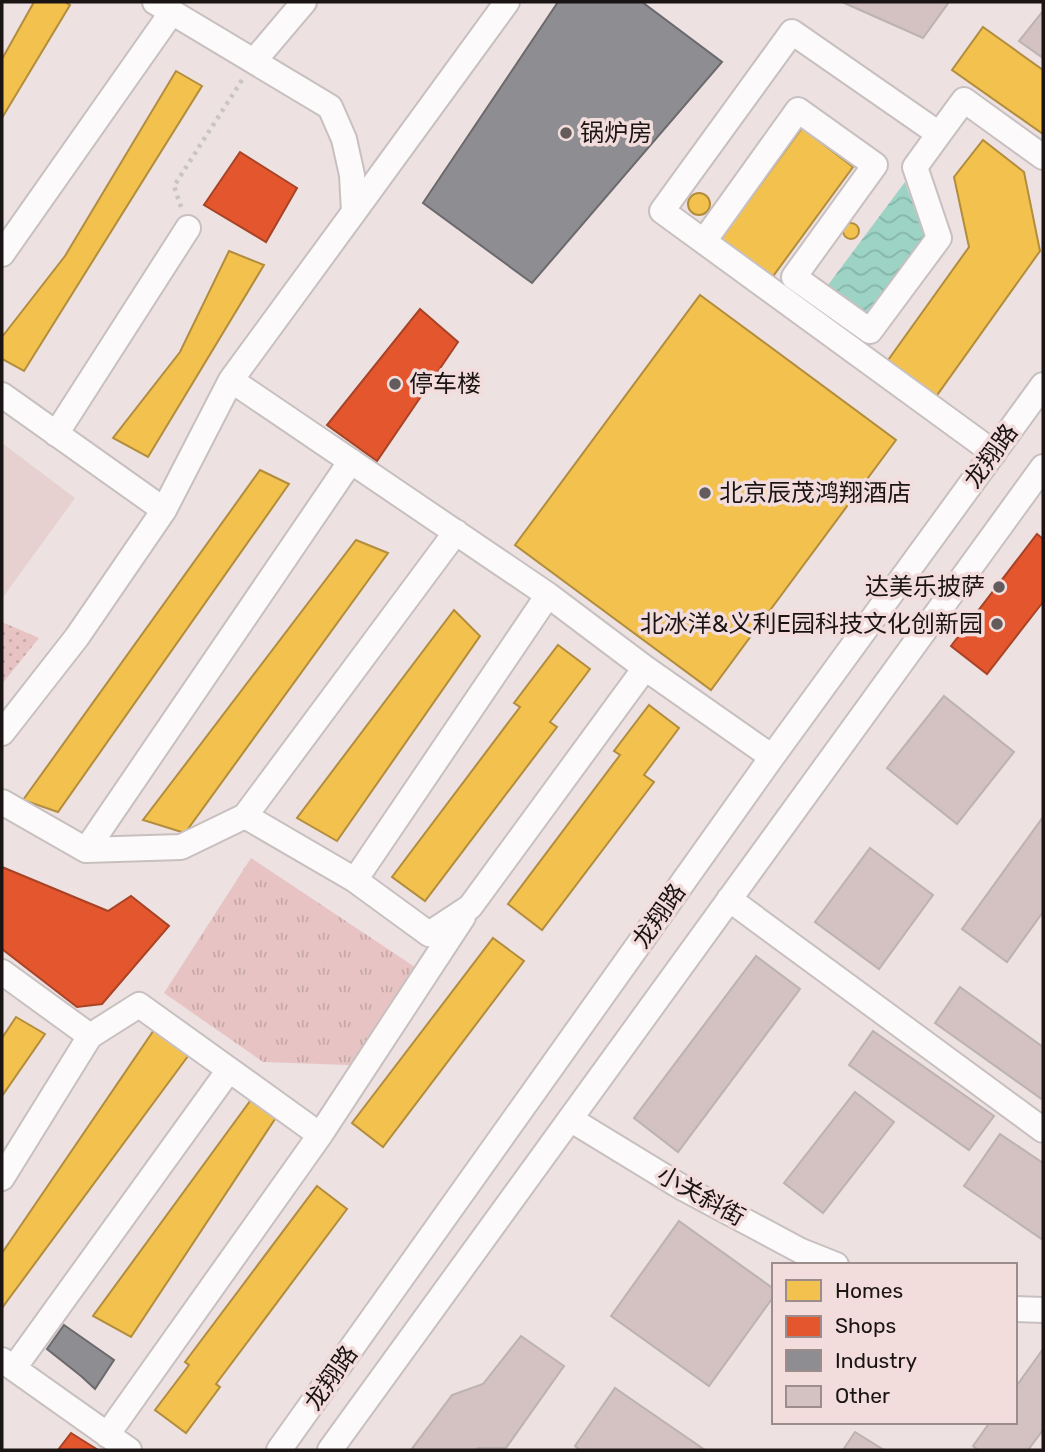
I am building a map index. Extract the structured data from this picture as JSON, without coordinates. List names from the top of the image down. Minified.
{"streets":{"street":["龙翔路","小关斜街"]},"crossings":[["龙翔路","小关斜街"]],"places":["锅炉房","停车楼","北京辰茂鸿翔酒店","达美乐披萨","北冰洋&义利E园科技文化创新园"],"legend":["Homes","Shops","Industry","Other"]}
